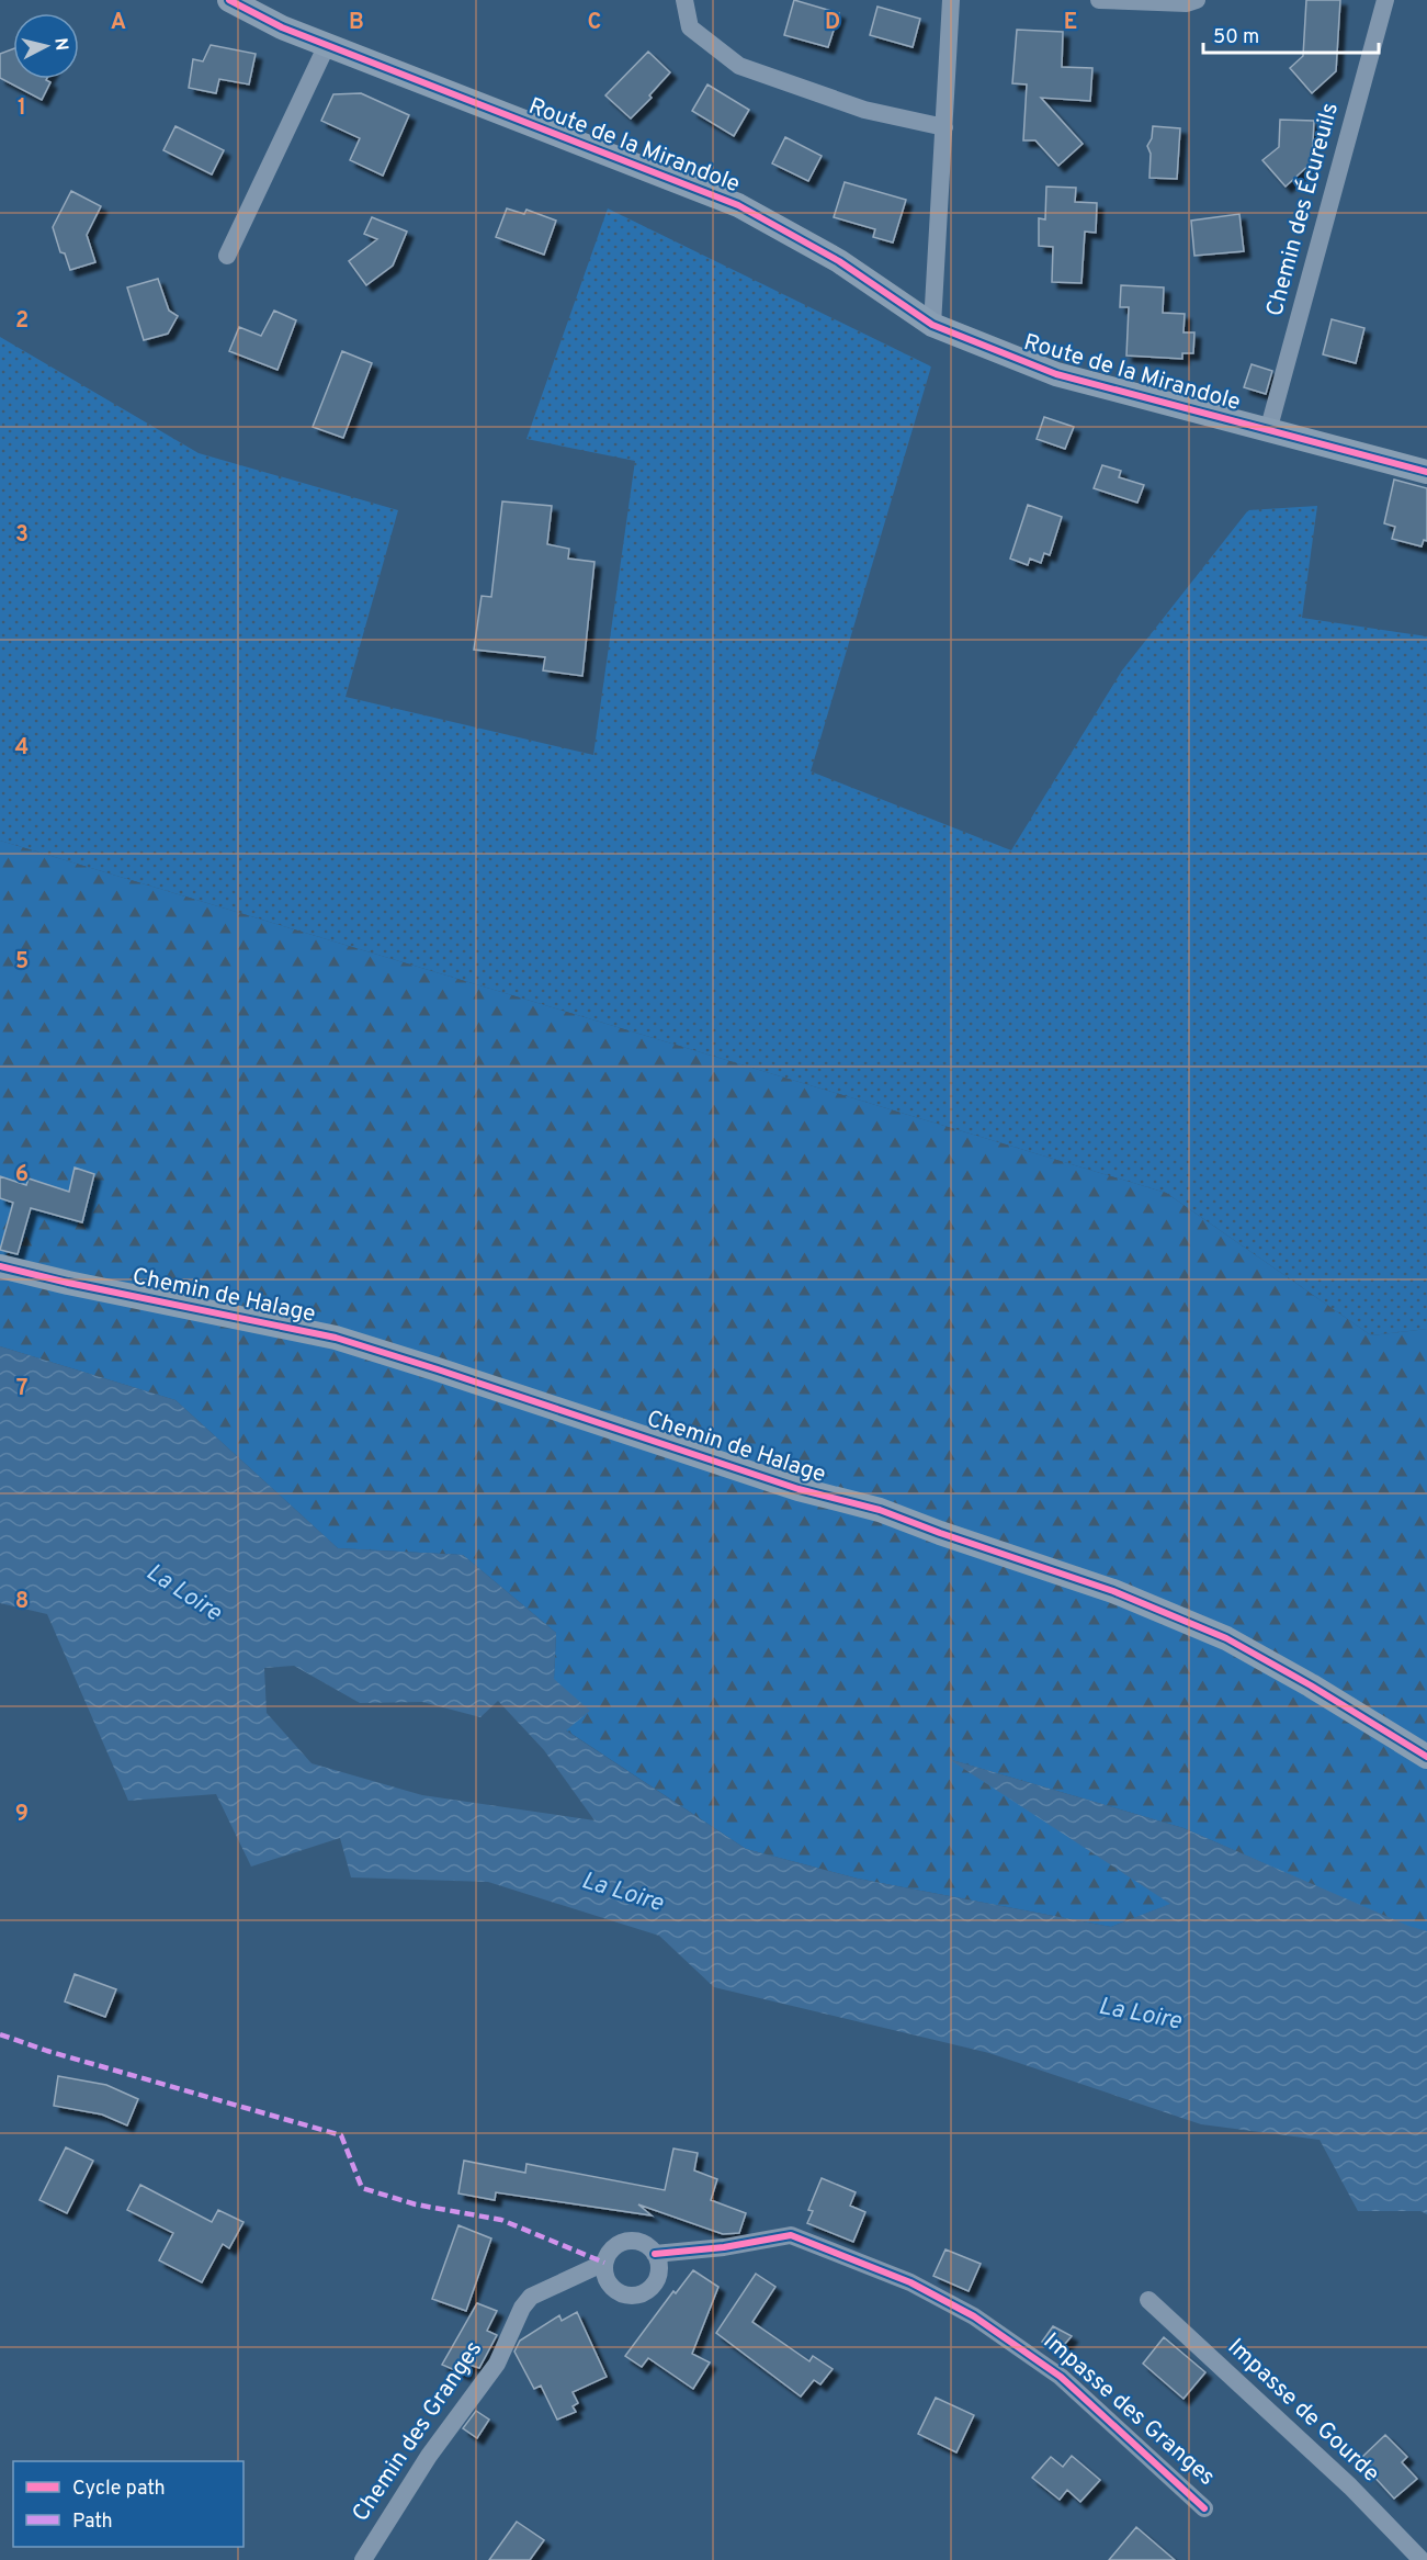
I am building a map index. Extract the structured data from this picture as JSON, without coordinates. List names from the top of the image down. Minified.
{"streets":{"main road":["Route de la Mirandole","Chemin de Halage"],"street":["Chemin des Écureuils","Impasse des Granges","Impasse de Gourde","Chemin des Granges"]},"crossings":[["Route de la Mirandole","Chemin des Écureuils"],["Impasse des Granges","Chemin des Granges"]],"water":["La Loire"],"legend":["Cycle path","Path"],"scale_bar":"50 m","north":"right","grid":{"columns":["A","B","C","D","E"],"rows":["1","2","3","4","5","6","7","8","9"]}}
